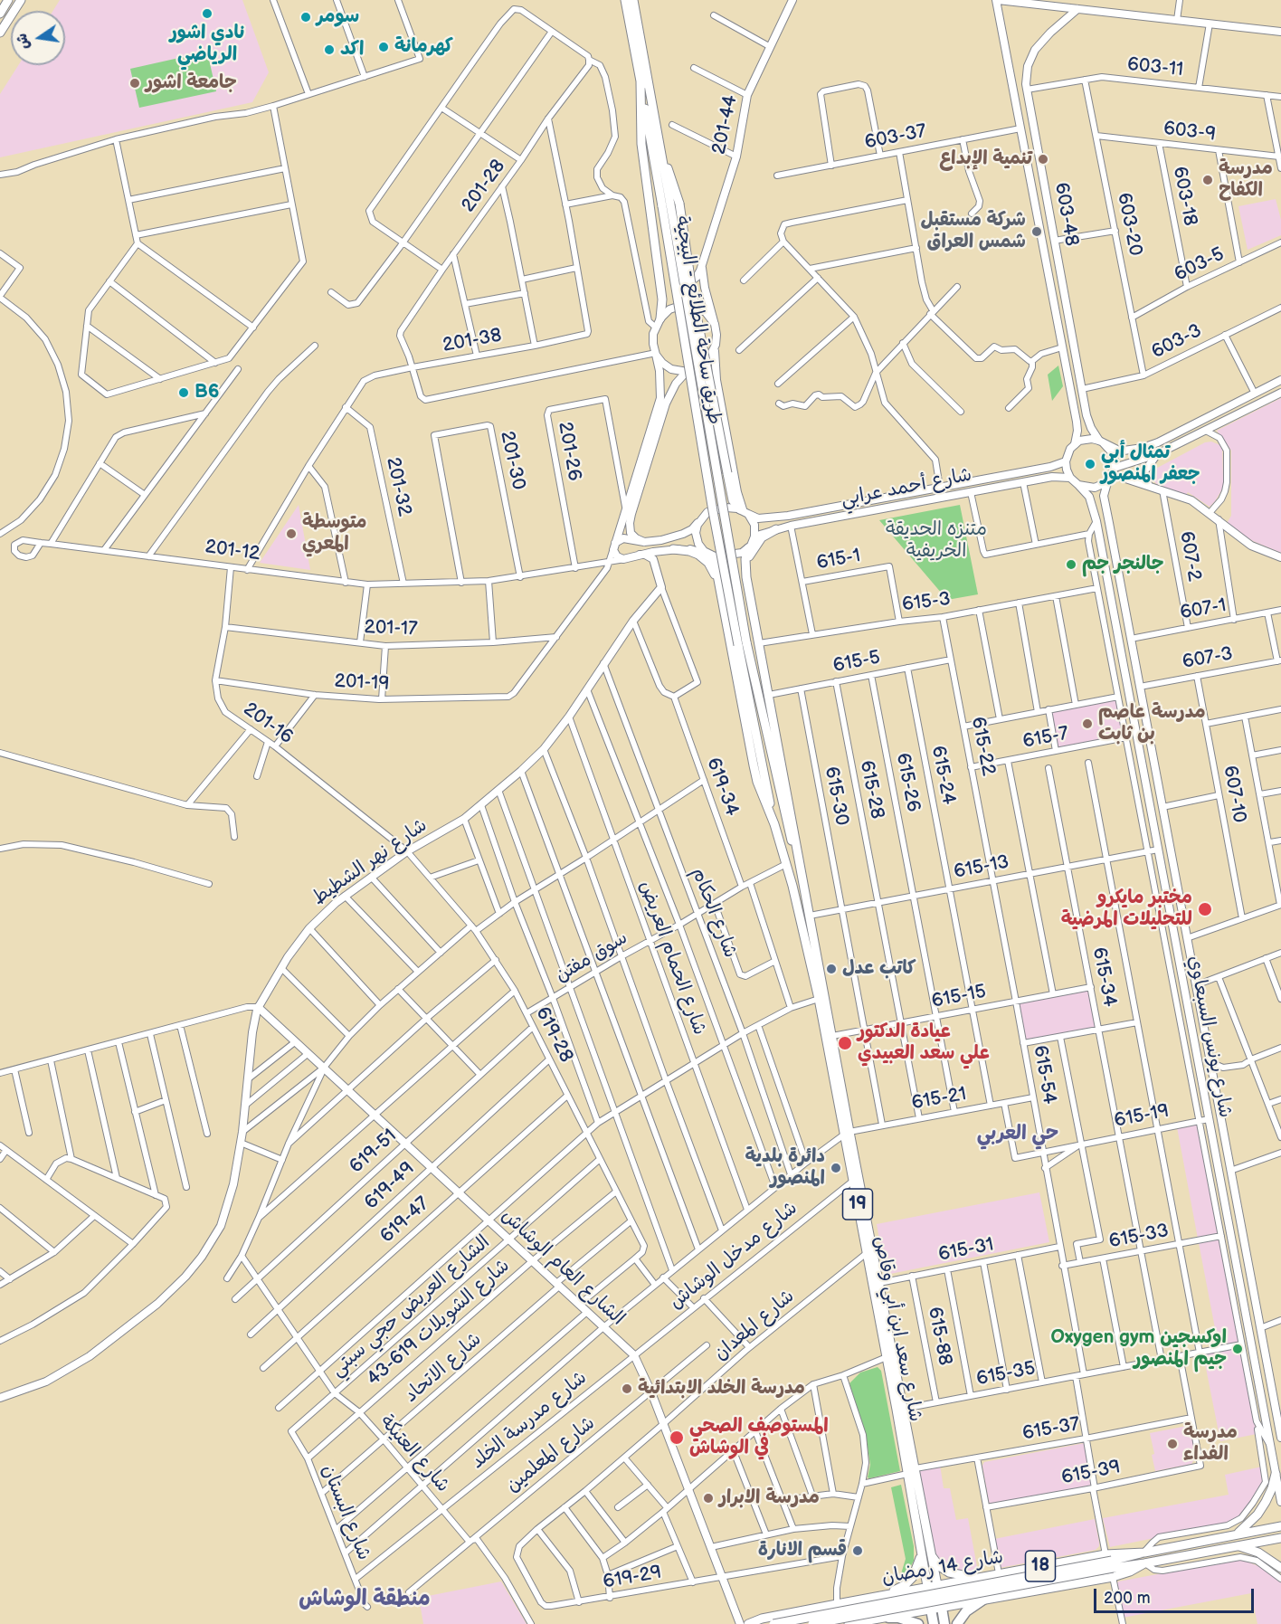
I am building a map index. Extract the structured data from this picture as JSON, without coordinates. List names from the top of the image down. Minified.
{"streets":{"main road":["طريق ساحة الطلائع - البيجية","شارع أحمد عرابي","201-12","شارع نهر الشطيط","شارع يونس السبعاوي","19","شارع سعد ابن أبي وقاص","18","شارع 14 رمضان"],"street":["603-11","201-44","603-9","603-37","201-28","603-18","603-48","603-20","603-5","201-38","603-3","201-26","201-30","201-32","607-2","615-1","615-3","607-1","201-17","607-3","615-5","201-19","201-16","615-7","615-22","615-24","615-26","619-34","615-28","607-10","615-30","615-13","شارع الحكام","سوق مفتن","شارع الحمام العريض","615-34","615-15","619-28","615-54","615-21","615-19","619-51","619-49","619-47","615-33","615-31","شارع مدخل الوشاش","الشارع العام الوشاش","الشارع العريض حجي سبتي","شارع الشويلات 619-43","شارع المعدان","615-88","شارع الاتحاد","615-35","شارع مدرسة الخلد","615-37","شارع العتيکة","شارع المعلمين","615-39","شارع البستان","619-29"]},"crossings":[["603-11","603-48"],["603-11","603-20"],["603-9","603-18"],["603-9","603-20"],["603-37","603-48"],["201-28","201-38"],["603-18","603-5"],["603-48","603-3"],["603-48","شارع أحمد عرابي"],["603-48","شارع يونس السبعاوي"],["603-20","603-5"],["603-20","603-3"],["201-38","201-32"],["201-26","201-12"],["201-30","201-12"],["201-32","201-12"],["شارع أحمد عرابي","201-12"],["شارع أحمد عرابي","شارع يونس السبعاوي"],["201-12","201-16"],["607-2","607-1"],["615-1","615-3"],["615-3","615-22"],["607-1","شارع يونس السبعاوي"],["201-17","201-19"],["201-17","201-16"],["607-3","607-10"],["607-3","شارع يونس السبعاوي"],["615-5","615-22"],["615-5","615-24"],["615-5","615-26"],["615-5","615-28"],["615-5","615-30"],["201-19","201-16"],["201-16","شارع نهر الشطيط"],["201-16","619-28"],["615-7","615-22"],["615-22","615-13"],["615-22","615-15"],["615-22","615-54"],["615-24","615-13"],["615-24","615-15"],["615-24","615-21"],["615-26","615-13"],["615-26","615-15"],["615-26","615-21"],["619-34","سوق مفتن"],["615-28","615-13"],["615-28","615-15"],["615-28","615-21"],["615-30","615-13"],["615-30","615-15"],["615-30","615-21"],["شارع نهر الشطيط","شارع الحكام"],["شارع نهر الشطيط","شارع الحمام العريض"],["شارع نهر الشطيط","619-28"],["شارع نهر الشطيط","الشارع العام الوشاش"],["615-13","615-34"],["615-13","شارع يونس السبعاوي"],["615-13","شارع سعد ابن أبي وقاص"],["شارع الحكام","سوق مفتن"],["سوق مفتن","شارع الحمام العريض"],["سوق مفتن","619-28"],["سوق مفتن","شارع سعد ابن أبي وقاص"],["615-34","615-15"],["615-34","615-19"],["615-34","615-33"],["615-34","615-35"],["615-15","615-54"],["615-15","شارع سعد ابن أبي وقاص"],["619-28","619-51"],["619-28","619-49"],["619-28","619-47"],["619-28","الشارع العريض حجي سبتي"],["619-28","شارع الشويلات 619-43"],["619-28","شارع الاتحاد"],["شارع يونس السبعاوي","615-19"],["615-54","615-21"],["615-54","615-19"],["615-54","615-33"],["615-54","615-31"],["615-54","615-35"],["615-21","615-19"],["615-21","شارع سعد ابن أبي وقاص"],["619-51","الشارع العام الوشاش"],["619-51","شارع العتيکة"],["619-49","الشارع العام الوشاش"],["619-49","شارع العتيکة"],["619-47","الشارع العام الوشاش"],["619-47","شارع العتيکة"],["615-31","شارع سعد ابن أبي وقاص"],["615-31","615-88"],["شارع مدخل الوشاش","الشارع العام الوشاش"],["شارع مدخل الوشاش","شارع سعد ابن أبي وقاص"],["شارع مدخل الوشاش","شارع مدرسة الخلد"],["الشارع العام الوشاش","الشارع العريض حجي سبتي"],["الشارع العام الوشاش","شارع الشويلات 619-43"],["الشارع العام الوشاش","شارع المعدان"],["الشارع العام الوشاش","شارع الاتحاد"],["الشارع العام الوشاش","شارع مدرسة الخلد"],["الشارع العام الوشاش","شارع المعلمين"],["الشارع العام الوشاش","619-29"],["الشارع العريض حجي سبتي","شارع العتيکة"],["الشارع العريض حجي سبتي","شارع البستان"],["شارع الشويلات 619-43","شارع العتيکة"],["شارع الشويلات 619-43","شارع البستان"],["شارع المعدان","شارع سعد ابن أبي وقاص"],["شارع المعدان","619-29"],["شارع سعد ابن أبي وقاص","615-35"],["شارع سعد ابن أبي وقاص","615-37"],["شارع سعد ابن أبي وقاص","شارع 14 رمضان"],["615-88","615-35"],["شارع الاتحاد","شارع العتيکة"],["شارع الاتحاد","شارع البستان"],["شارع مدرسة الخلد","شارع العتيکة"],["شارع مدرسة الخلد","شارع البستان"],["615-37","615-39"],["شارع العتيکة","شارع المعلمين"]],"districts":["حي العربي","منطقة الوشاش"],"parks":["متنزه الحديقة الخريفية"],"places":["نادي اشور الرياضي","سومر","كهرمانة","اكد","جامعة اشور","تنمية الإبداع","مدرسة الكفاح","شركة مستقبل شمس العراق","B6","تمثال أبي جعفر المنصور","متوسطة المعري","جالنجر جم","مدرسة عاصم بن ثابت","مختبر مايكرو للتحليلات المرضية","كاتب عدل","عيادة الدكتور علي سعد العبيدي","دائرة بلدية المنصور","Oxygen gym اوكسجين جيم المنصور","مدرسة الخلد الابتدائية","المستوصف الصحي في الوشاش","مدرسة الفداء","مدرسة الابرار","قسم الانارة"],"scale_bar":"200 m","north":"left"}
